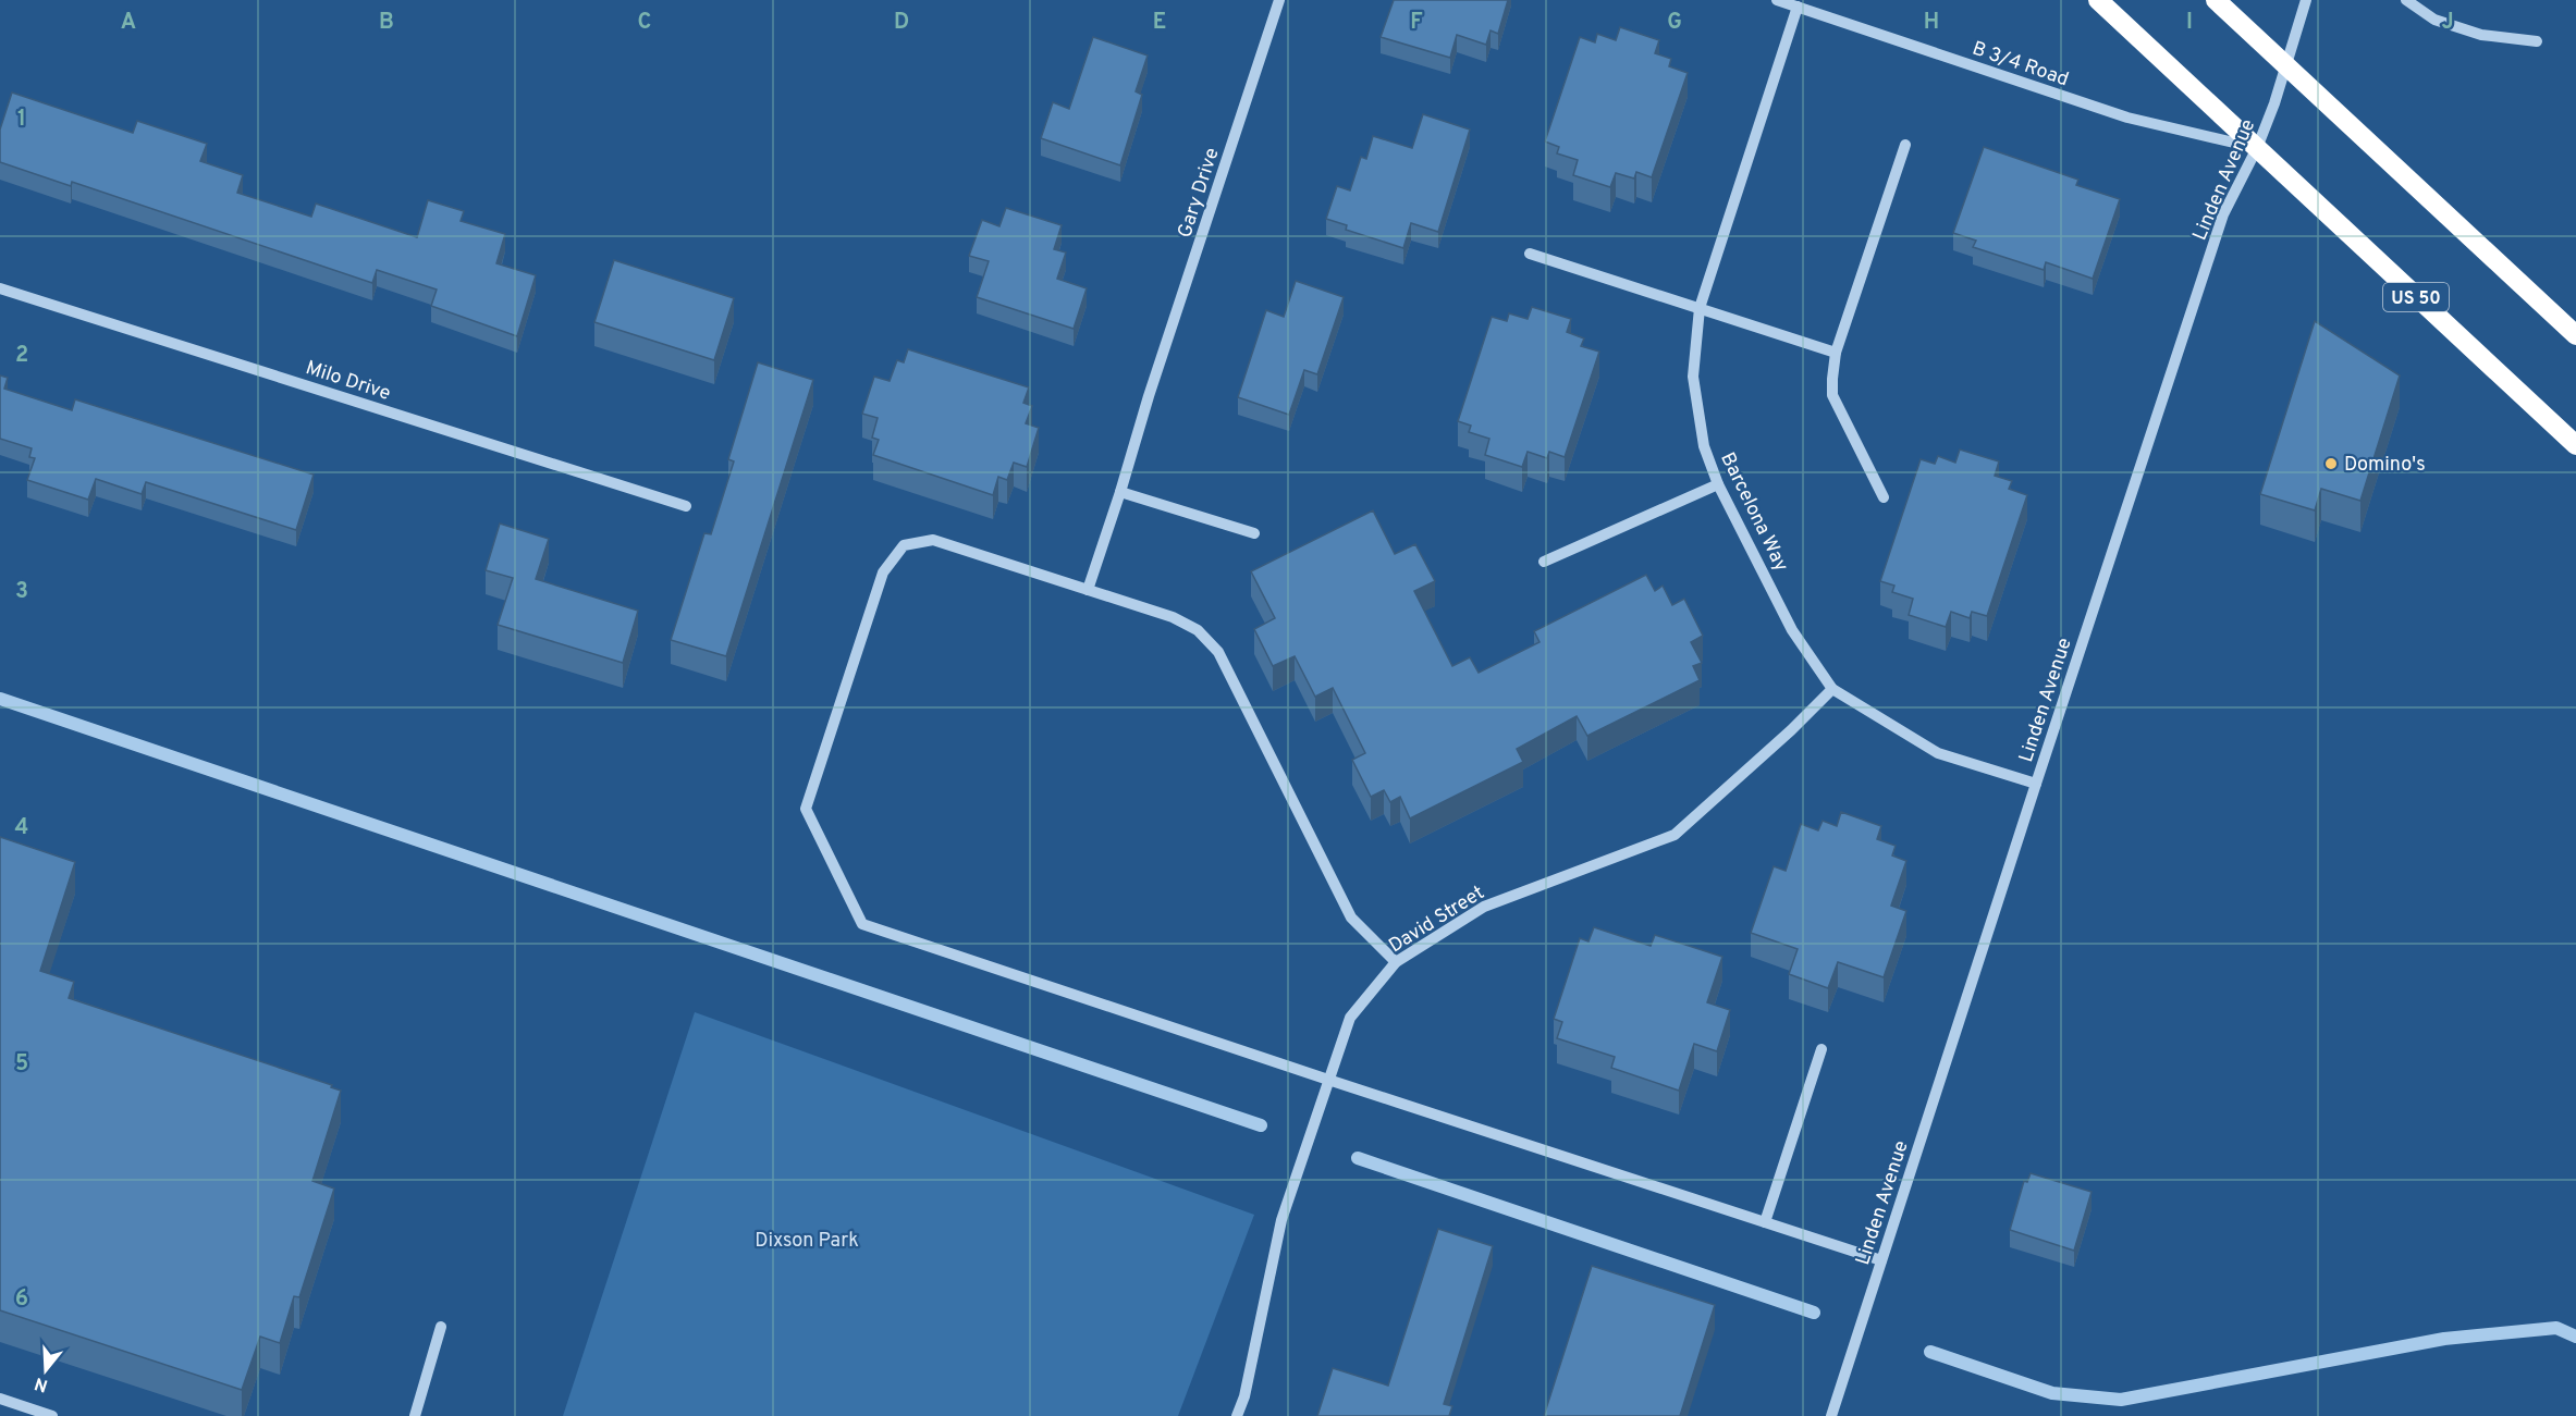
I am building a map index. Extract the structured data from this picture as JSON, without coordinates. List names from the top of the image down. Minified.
{"streets":{"highway":["US 50"],"street":["B 3/4 Road","Linden Avenue","Gary Drive","Milo Drive","Barcelona Way","David Street"]},"crossings":[["B 3/4 Road","Linden Avenue"],["B 3/4 Road","US 50"],["B 3/4 Road","Barcelona Way"],["Linden Avenue","US 50"],["Linden Avenue","Barcelona Way"],["Barcelona Way","David Street"]],"parks":["Dixson Park"],"places":["Domino's"],"north":"bottom","grid":{"columns":["A","B","C","D","E","F","G","H","I","J"],"rows":["1","2","3","4","5","6"]}}
